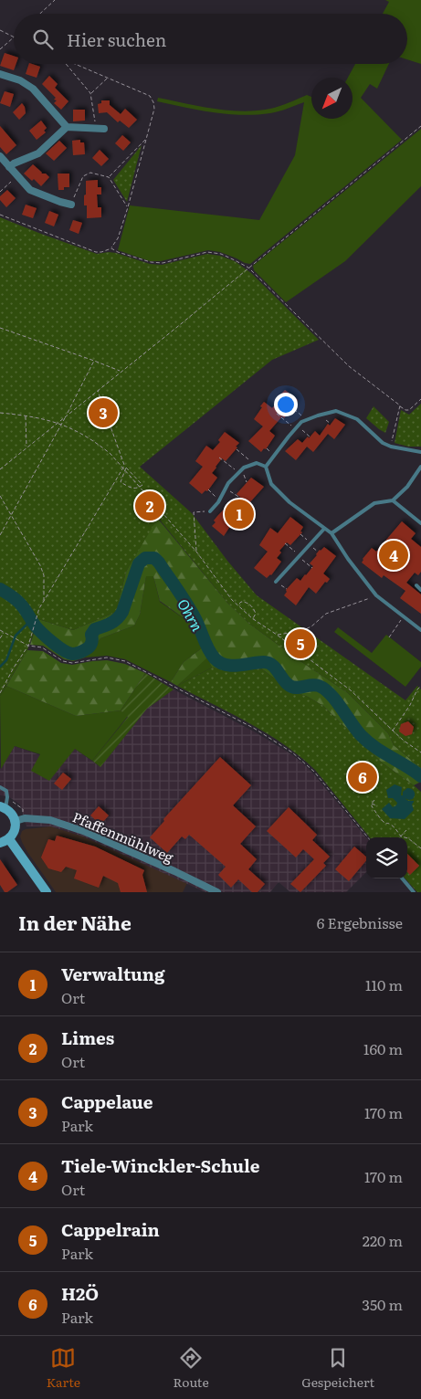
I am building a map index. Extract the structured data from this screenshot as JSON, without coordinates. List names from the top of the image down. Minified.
{"streets":{"street":["Pfaffenmühlweg"]},"water":["Ohrn"],"north":"bottom left","page":{"search":"Hier suchen","pins":["3","2","1","4","5","6"],"heading":["In der Nähe","6 Ergebnisse"],"list":[{"mark":"1","name":"Verwaltung","note":"Ort","value":"110 m"},{"mark":"2","name":"Limes","note":"Ort","value":"160 m"},{"mark":"3","name":"Cappelaue","note":"Park","value":"170 m"},{"mark":"4","name":"Tiele-Winckler-Schule","note":"Ort","value":"170 m"},{"mark":"5","name":"Cappelrain","note":"Park","value":"220 m"},{"mark":"6","name":"H2Ö","note":"Park","value":"350 m"}],"nav":["Karte","Route","Gespeichert"]}}
